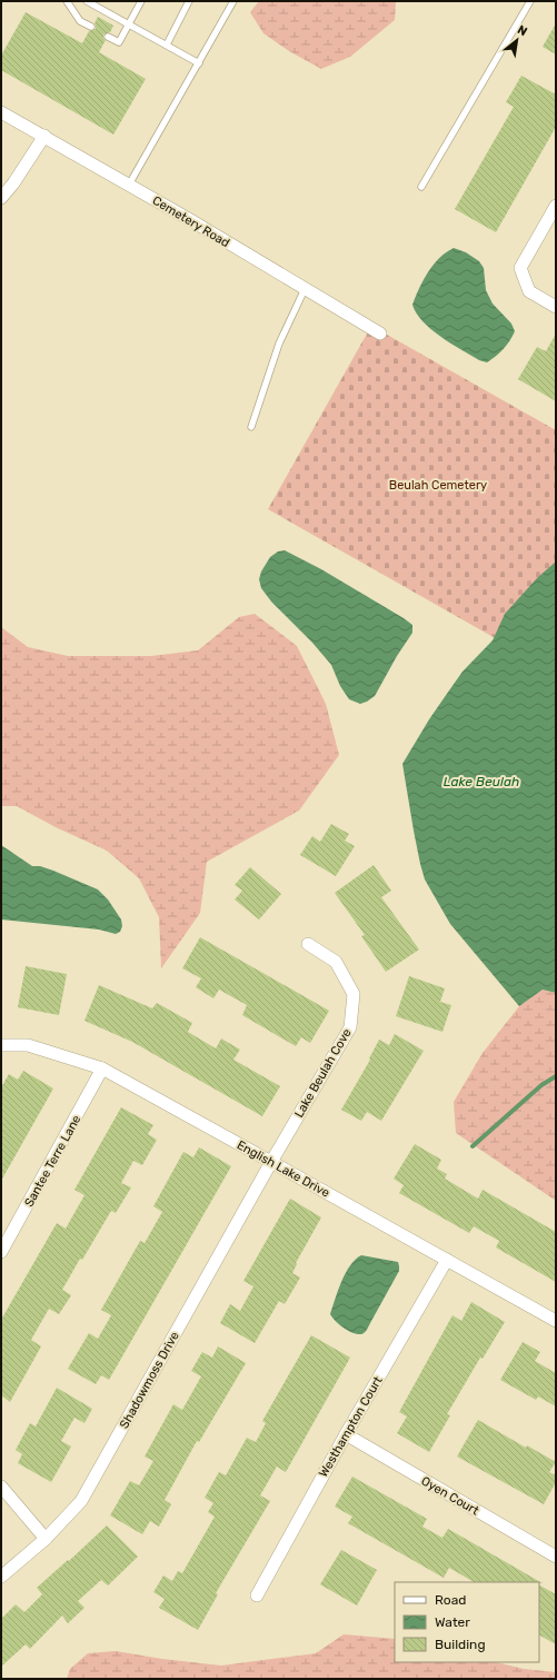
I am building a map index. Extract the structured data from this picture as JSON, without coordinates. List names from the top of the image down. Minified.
{"streets":{"street":["Cemetery Road","Lake Beulah Cove","Santee Terre Lane","English Lake Drive","Shadowmoss Drive","Westhampton Court","Oyen Court"]},"crossings":[["Lake Beulah Cove","English Lake Drive"],["Lake Beulah Cove","Shadowmoss Drive"],["Santee Terre Lane","English Lake Drive"],["English Lake Drive","Shadowmoss Drive"],["English Lake Drive","Westhampton Court"],["Westhampton Court","Oyen Court"]],"water":["Lake Beulah"],"parks":["Beulah Cemetery"],"legend":["Road","Water","Building"],"north":"top right"}
